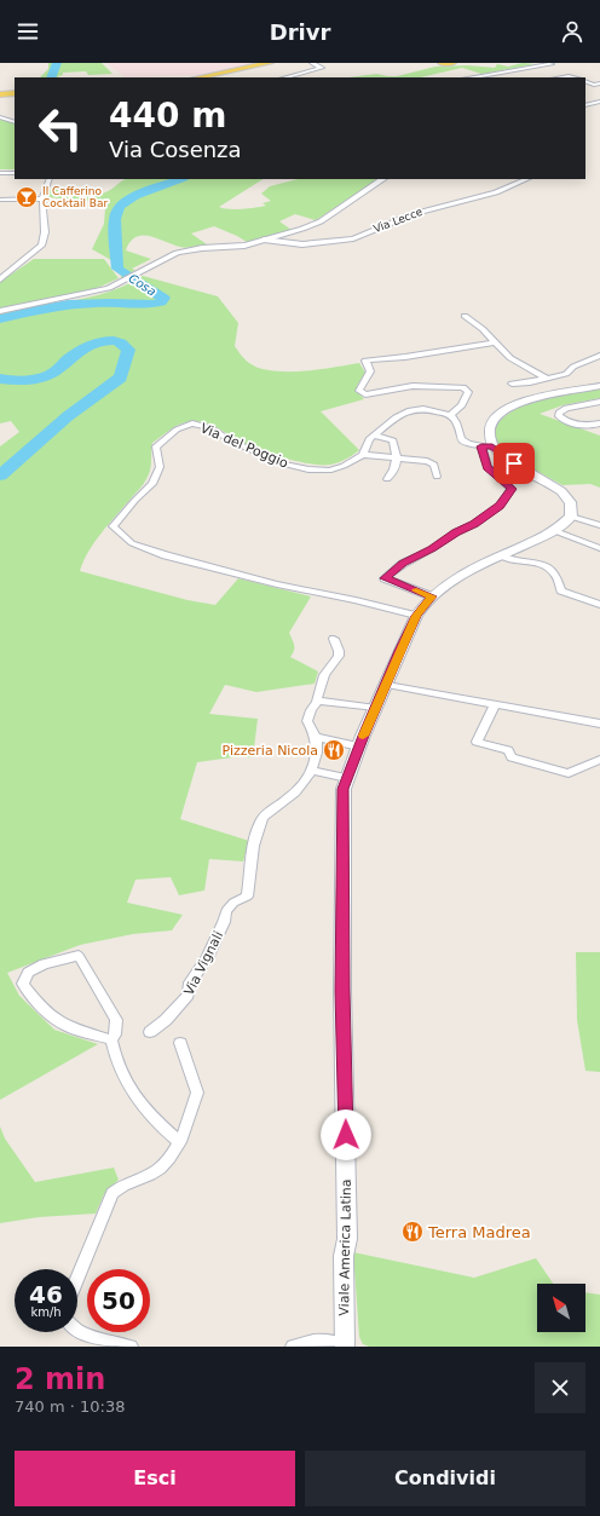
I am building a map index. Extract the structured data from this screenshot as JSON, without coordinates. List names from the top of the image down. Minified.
{"streets":{"main road":["Viale America Latina"],"street":["Via Lecce","Via del Poggio","Via Vignali"]},"crossings":[["Via del Poggio","Viale America Latina"]],"water":["Cosa"],"places":{"bar":["Il Cafferino Cocktail Bar"],"restaurant":["Pizzeria Nicola","Terra Madrea"]},"north":"top left","page":{"header":"Drivr","turn":["440 m","Via Cosenza"],"speed":"46 km/h","limit":"50","heading":["2 min","740 m · 10:38"],"buttons":["Esci","Condividi"]}}
